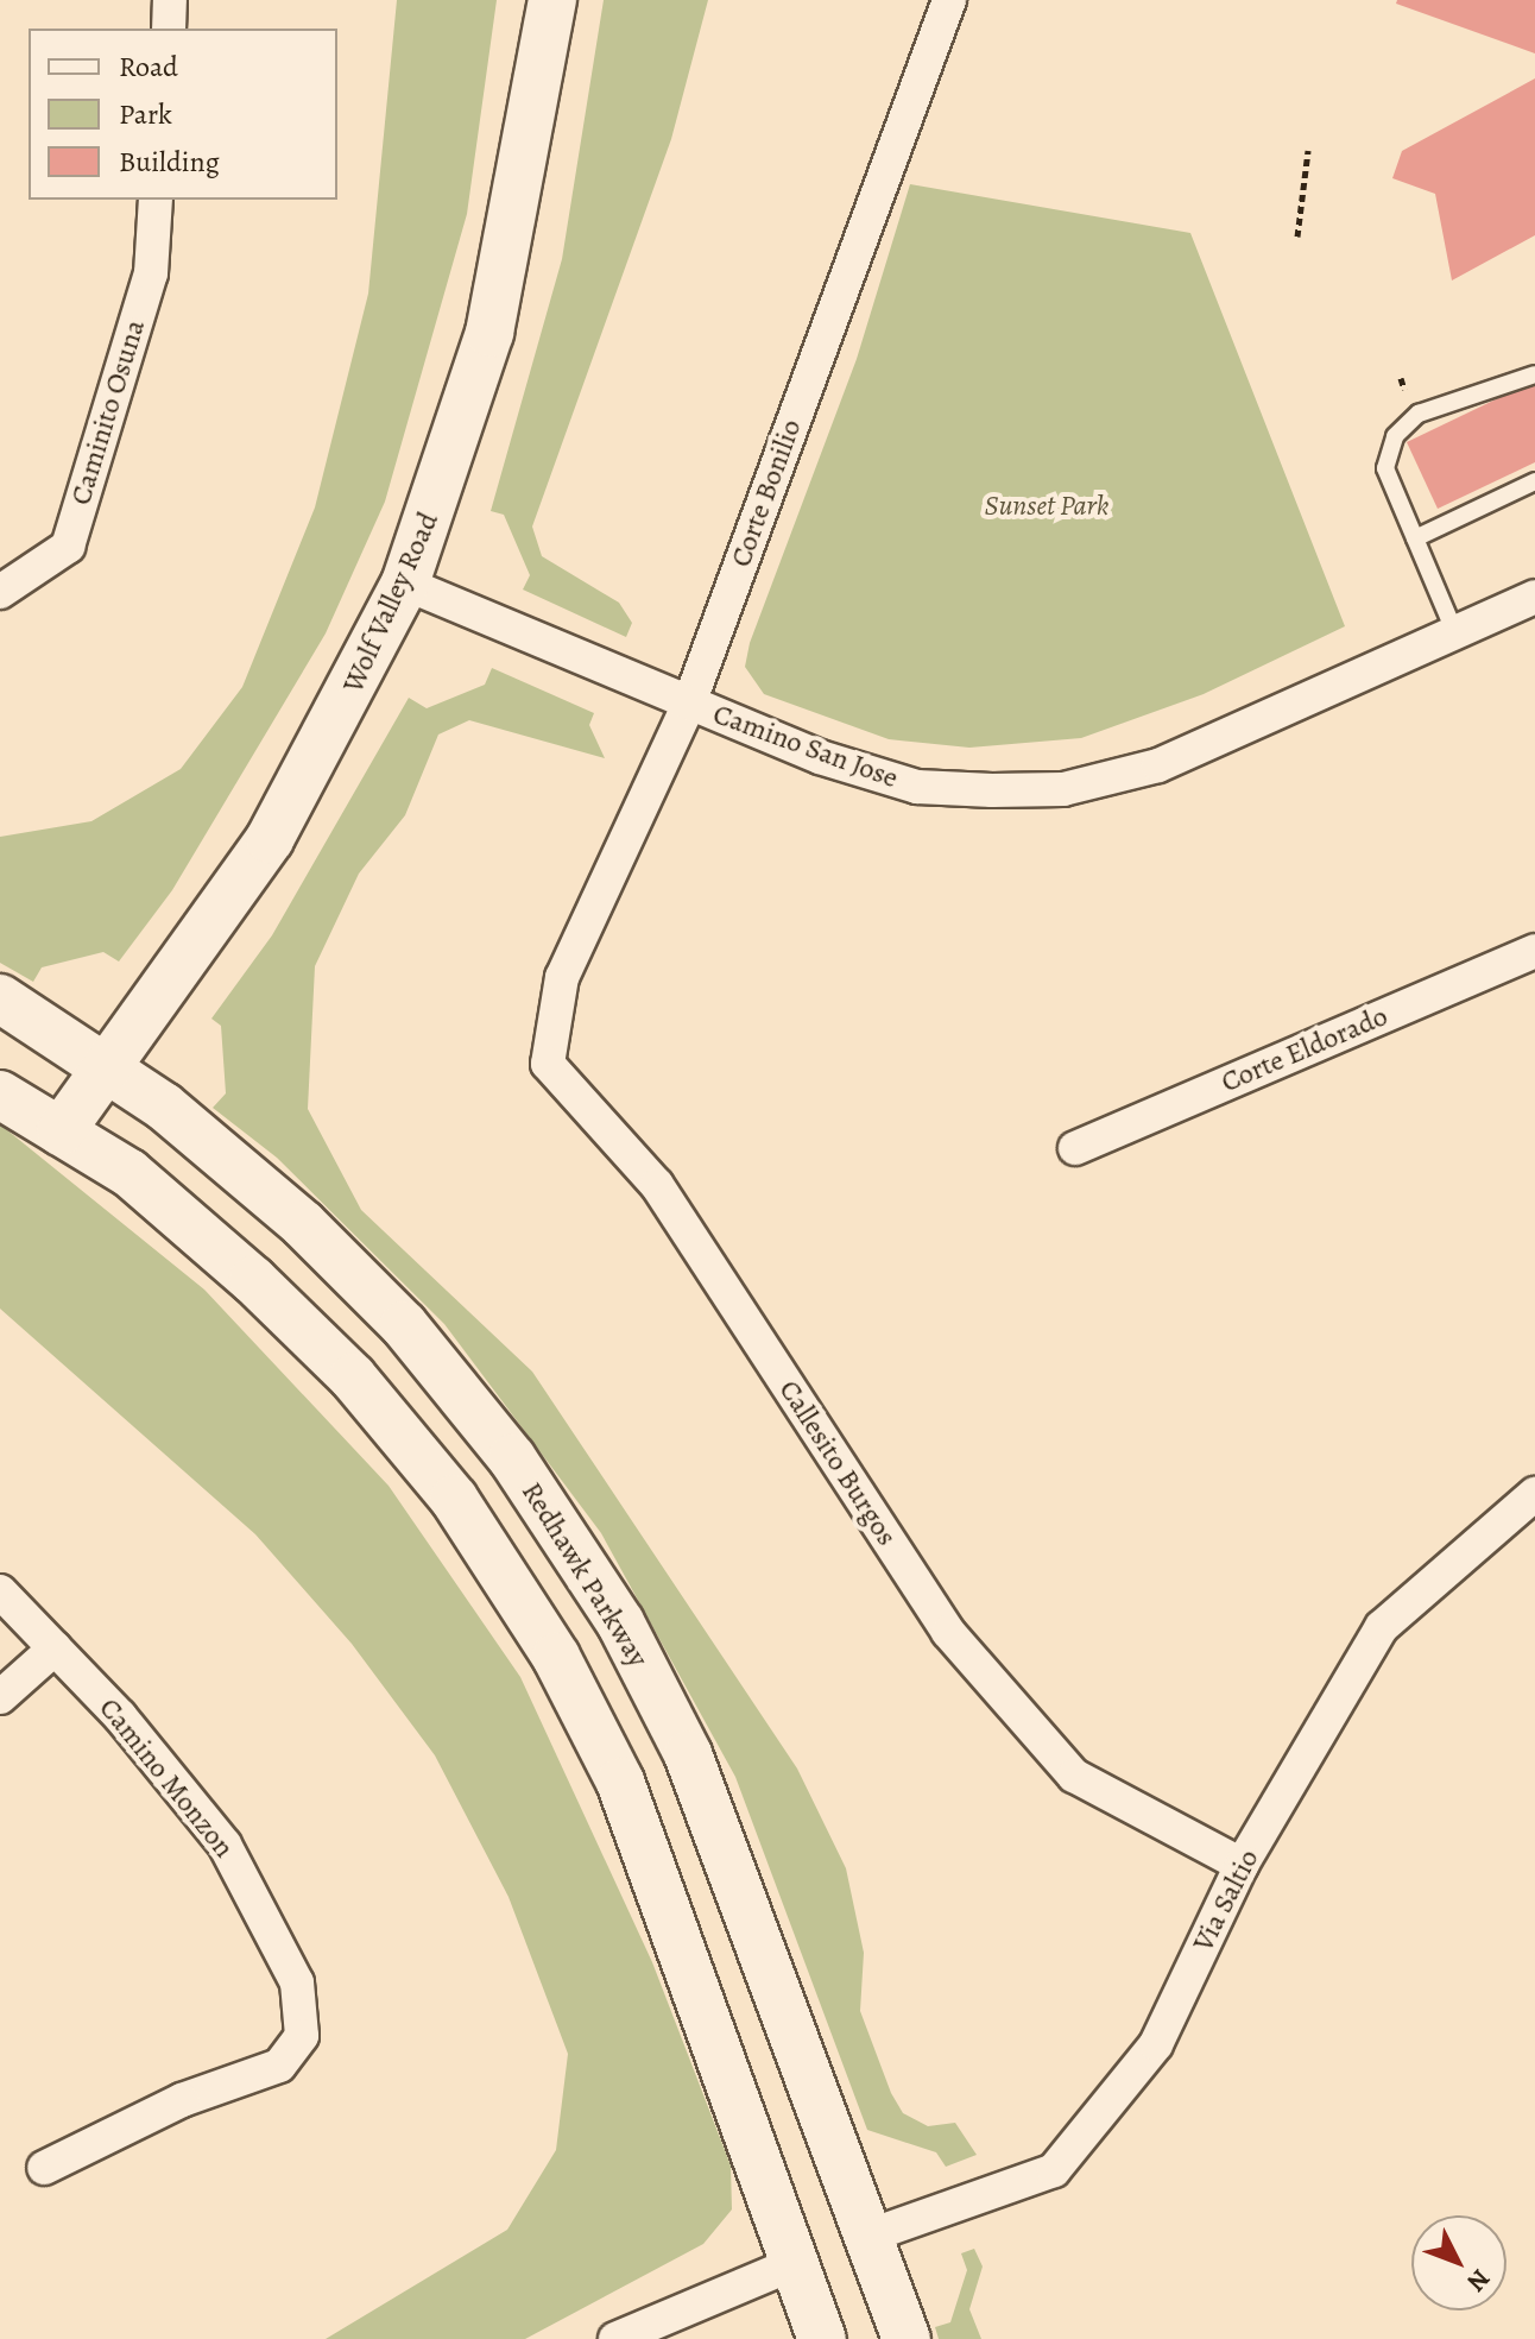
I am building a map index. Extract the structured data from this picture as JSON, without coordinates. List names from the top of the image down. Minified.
{"streets":{"main road":["Wolf Valley Road","Redhawk Parkway"],"street":["Caminito Osuna","Corte Bonilio","Camino San Jose","Corte Eldorado","Callesito Burgos","Camino Monzon","Via Saltio"]},"crossings":[["Corte Bonilio","Camino San Jose"],["Corte Bonilio","Callesito Burgos"],["Wolf Valley Road","Camino San Jose"],["Wolf Valley Road","Redhawk Parkway"],["Callesito Burgos","Via Saltio"],["Redhawk Parkway","Via Saltio"]],"parks":["Sunset Park"],"legend":["Road","Park","Building"],"north":"bottom right"}
